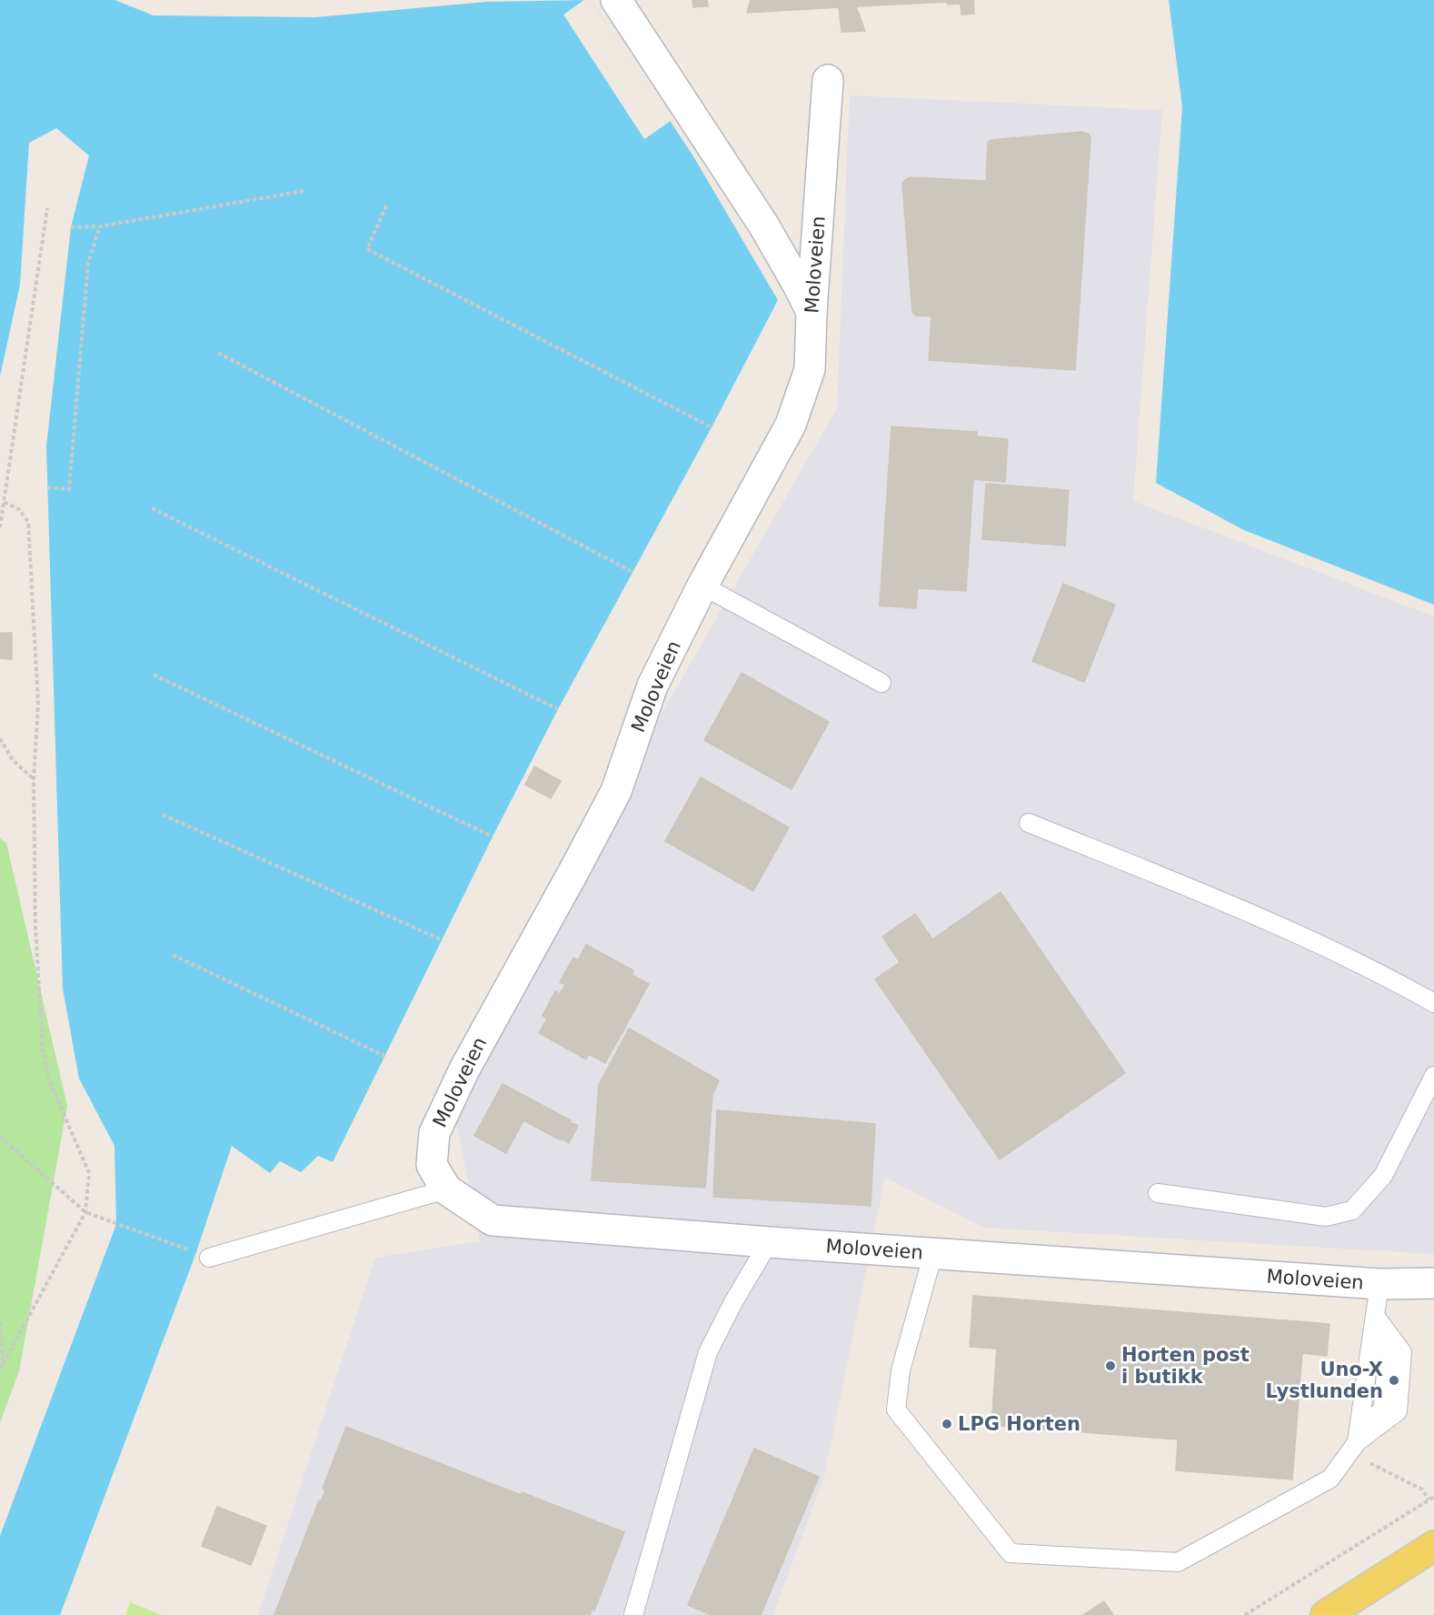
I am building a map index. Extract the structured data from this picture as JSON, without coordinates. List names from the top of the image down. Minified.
{"streets":{"street":["Moloveien"]},"places":["Horten post i butikk","Uno-X Lystlunden","LPG Horten"]}
